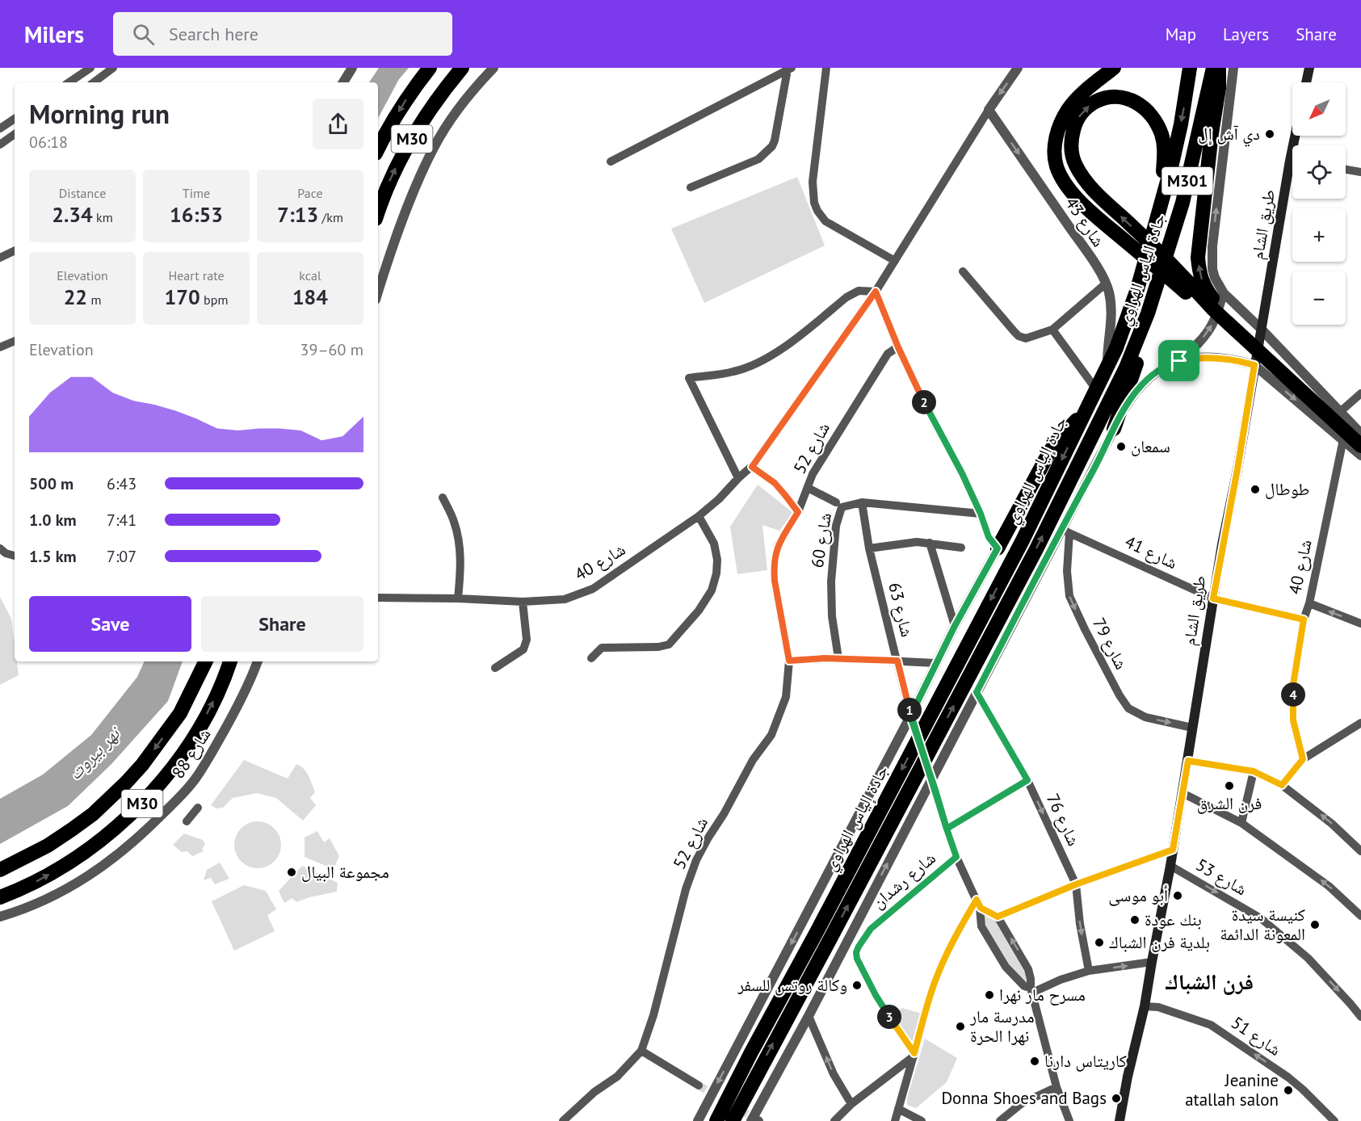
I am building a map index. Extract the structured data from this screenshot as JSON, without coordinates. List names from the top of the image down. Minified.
{"streets":{"highway":["M30","M301","جادة الياس الهراوي","جادة إلياس الهراوي"],"main road":["طريق الشام"],"street":["شارع 43","شارع 52","شارع 60","شارع 41","شارع 40","شارع 63","شارع 79","شارع 88","شارع 76","شارع 53","شارع رشدان","شارع 51"]},"crossings":[["شارع 43","جادة إلياس الهراوي"],["شارع 43","شارع 40"],["طريق الشام","شارع 41"],["طريق الشام","شارع 79"],["طريق الشام","شارع 53"],["طريق الشام","شارع 51"],["جادة الياس الهراوي","جادة إلياس الهراوي"],["جادة إلياس الهراوي","شارع 63"],["شارع 60","شارع 63"],["شارع 41","شارع 40"],["شارع 41","شارع 79"],["شارع 63","شارع رشدان"]],"one_way":["شارع 43","شارع 79","شارع 51"],"districts":["فرن الشباك"],"water":["نهر بيروت"],"places":["دي آش إل","سمعان","طوطال","فرن الشرق","مجموعة البيال","أبو موسى","بنك عودة","كنيسة سيدة المعونة الدائمة","بلدية فرن الشباك","وكالة روتس للسفر","مسرح مار نهرا","مدرسة مار نهرا الحرة","كاريتاس دارنا","Jeanine atallah salon","Donna Shoes and Bags"],"north":"bottom left","page":{"header":"Milers","search":"Search here","nav":["Map","Layers","Share"],"map_buttons":["+","−"],"heading":["Morning run","06:18"],"stats":[["Distance","2.34 km"],["Time","16:53"],["Pace","7:13 /km"],["Elevation","22 m"],["Heart rate","170 bpm"],["kcal","184"]],"chart":["Elevation","39–60 m"],"pins":["2","4","1","3"],"list":[{"name":"500 m","note":"6:43"},{"name":"1.0 km","note":"7:41"},{"name":"1.5 km","note":"7:07"}],"buttons":["Save","Share"]}}
